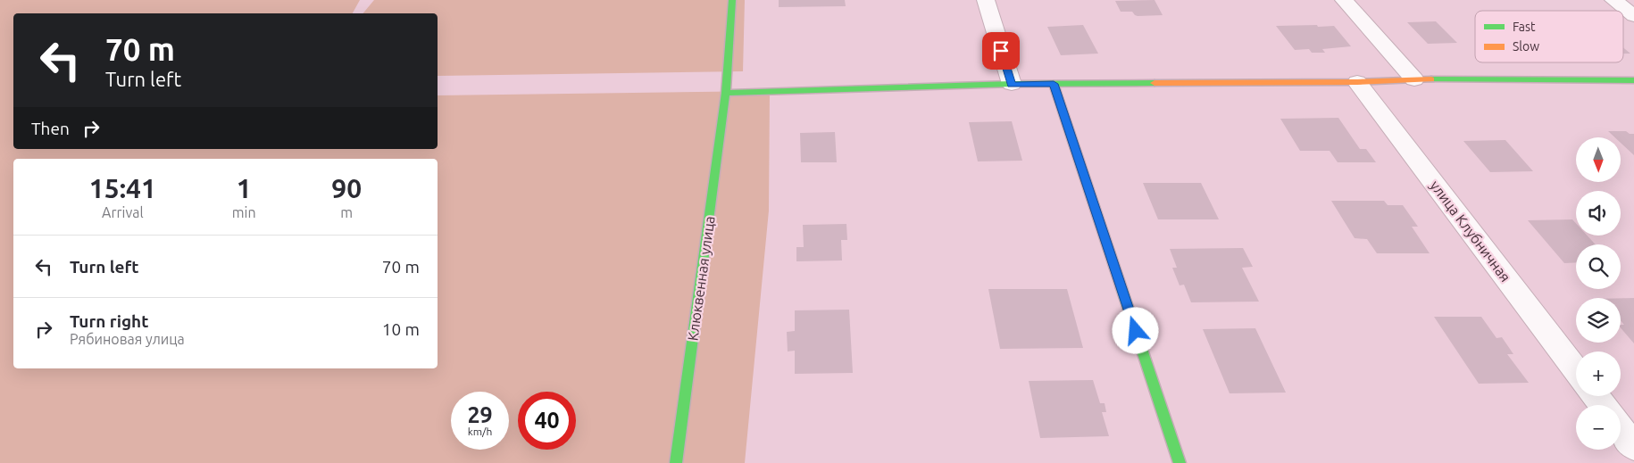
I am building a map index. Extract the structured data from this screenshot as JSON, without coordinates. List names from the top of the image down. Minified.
{"streets":{"street":["улица Клубничная","Клюквенная улица"]},"legend":["Fast","Slow"],"north":"bottom","page":{"turn":["70 m","Turn left"],"then":"Then","map_buttons":["+","−"],"eta":["15:41","Arrival","1","min","90","m"],"list":[{"name":"Turn left","value":"70 m"},{"name":"Turn right","note":"Рябиновая улица","value":"10 m"}],"speed":"29 km/h","limit":"40"}}
